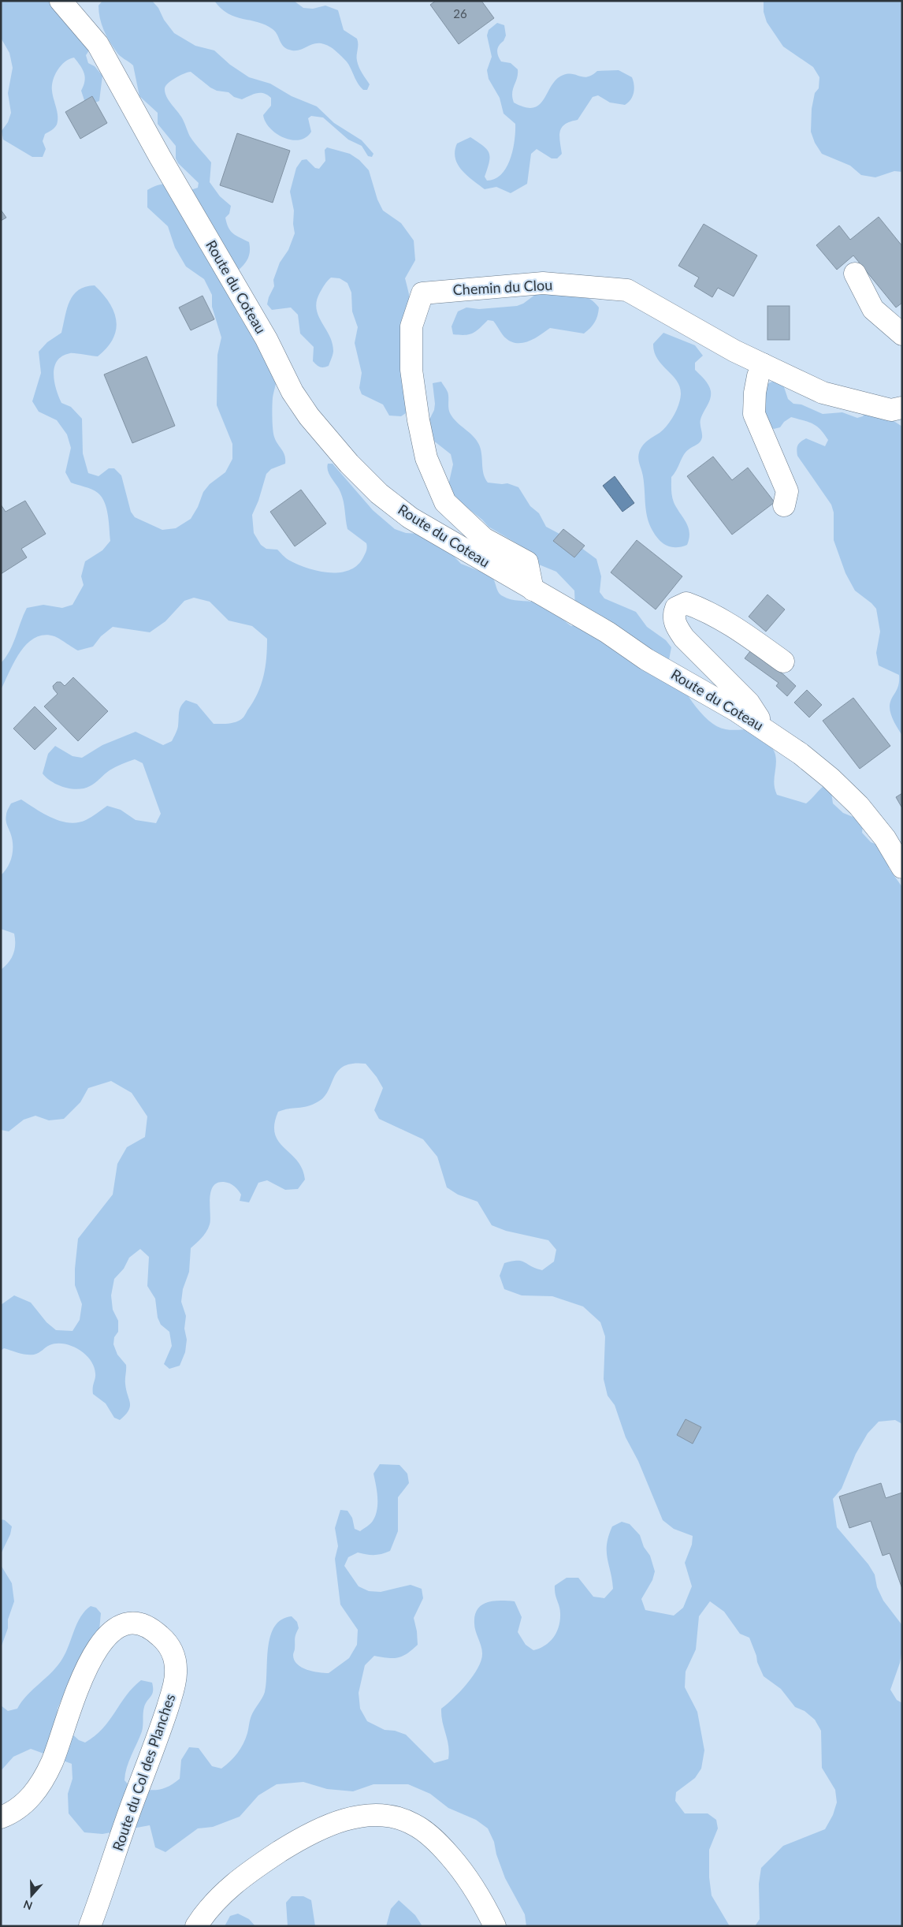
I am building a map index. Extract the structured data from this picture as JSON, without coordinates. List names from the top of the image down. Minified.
{"streets":{"street":["Route du Coteau","Chemin du Clou","Route du Col des Planches"]},"crossings":[["Route du Coteau","Chemin du Clou"]],"house_numbers":["26"],"north":"bottom"}
